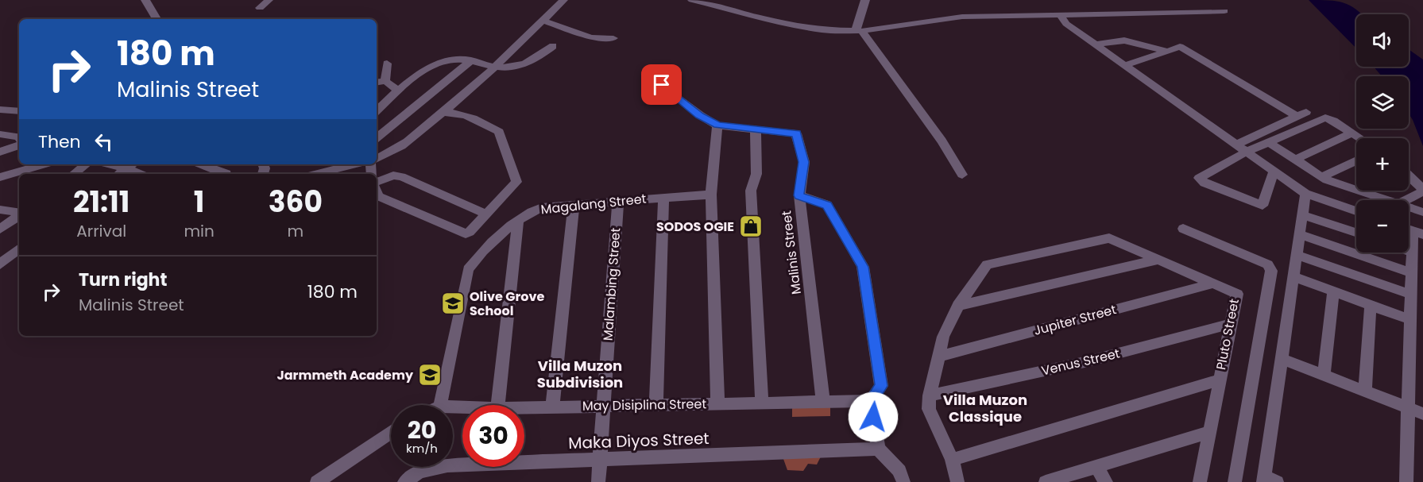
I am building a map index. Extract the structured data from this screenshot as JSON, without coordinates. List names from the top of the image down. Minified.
{"streets":{"street":["Magalang Street","Malinis Street","Malambing Street","Jupiter Street","Pluto Street","Venus Street","May Disiplina Street","Maka Diyos Street"]},"crossings":[["Magalang Street","Malambing Street"],["Malinis Street","May Disiplina Street"],["Malambing Street","May Disiplina Street"],["Malambing Street","Maka Diyos Street"],["Jupiter Street","Pluto Street"],["Pluto Street","Venus Street"]],"districts":["Villa Muzon Subdivision","Villa Muzon Classique"],"places":{"shop":["SODOS OGIE"],"school or university":["Olive Grove School","Jarmmeth Academy"]},"page":{"map_buttons":["+","−"],"turn":["180 m","Malinis Street"],"then":"Then","eta":["21:11","Arrival","1","min","360","m"],"list":[{"name":"Turn right","note":"Malinis Street","value":"180 m"}],"speed":"20 km/h","limit":"30"}}
